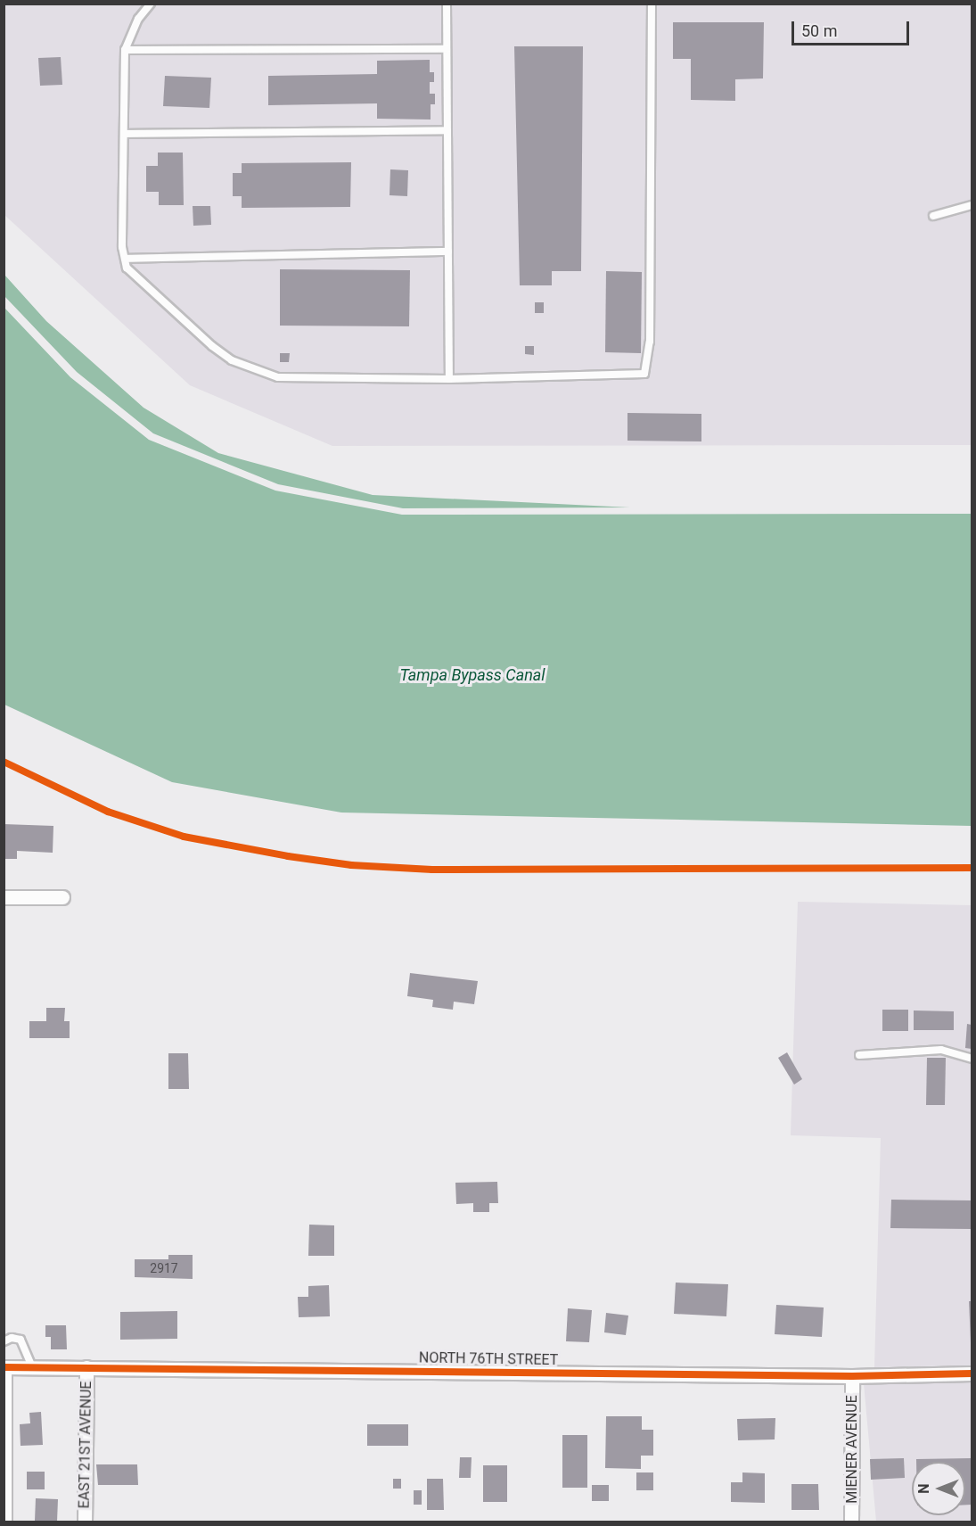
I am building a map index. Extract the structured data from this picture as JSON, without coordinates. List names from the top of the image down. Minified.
{"streets":{"street":["NORTH 76TH STREET","EAST 21ST AVENUE","MIENER AVENUE"]},"crossings":[["NORTH 76TH STREET","EAST 21ST AVENUE"],["NORTH 76TH STREET","MIENER AVENUE"]],"water":["Tampa Bypass Canal"],"house_numbers":["2917"],"scale_bar":"50 m","north":"left"}
